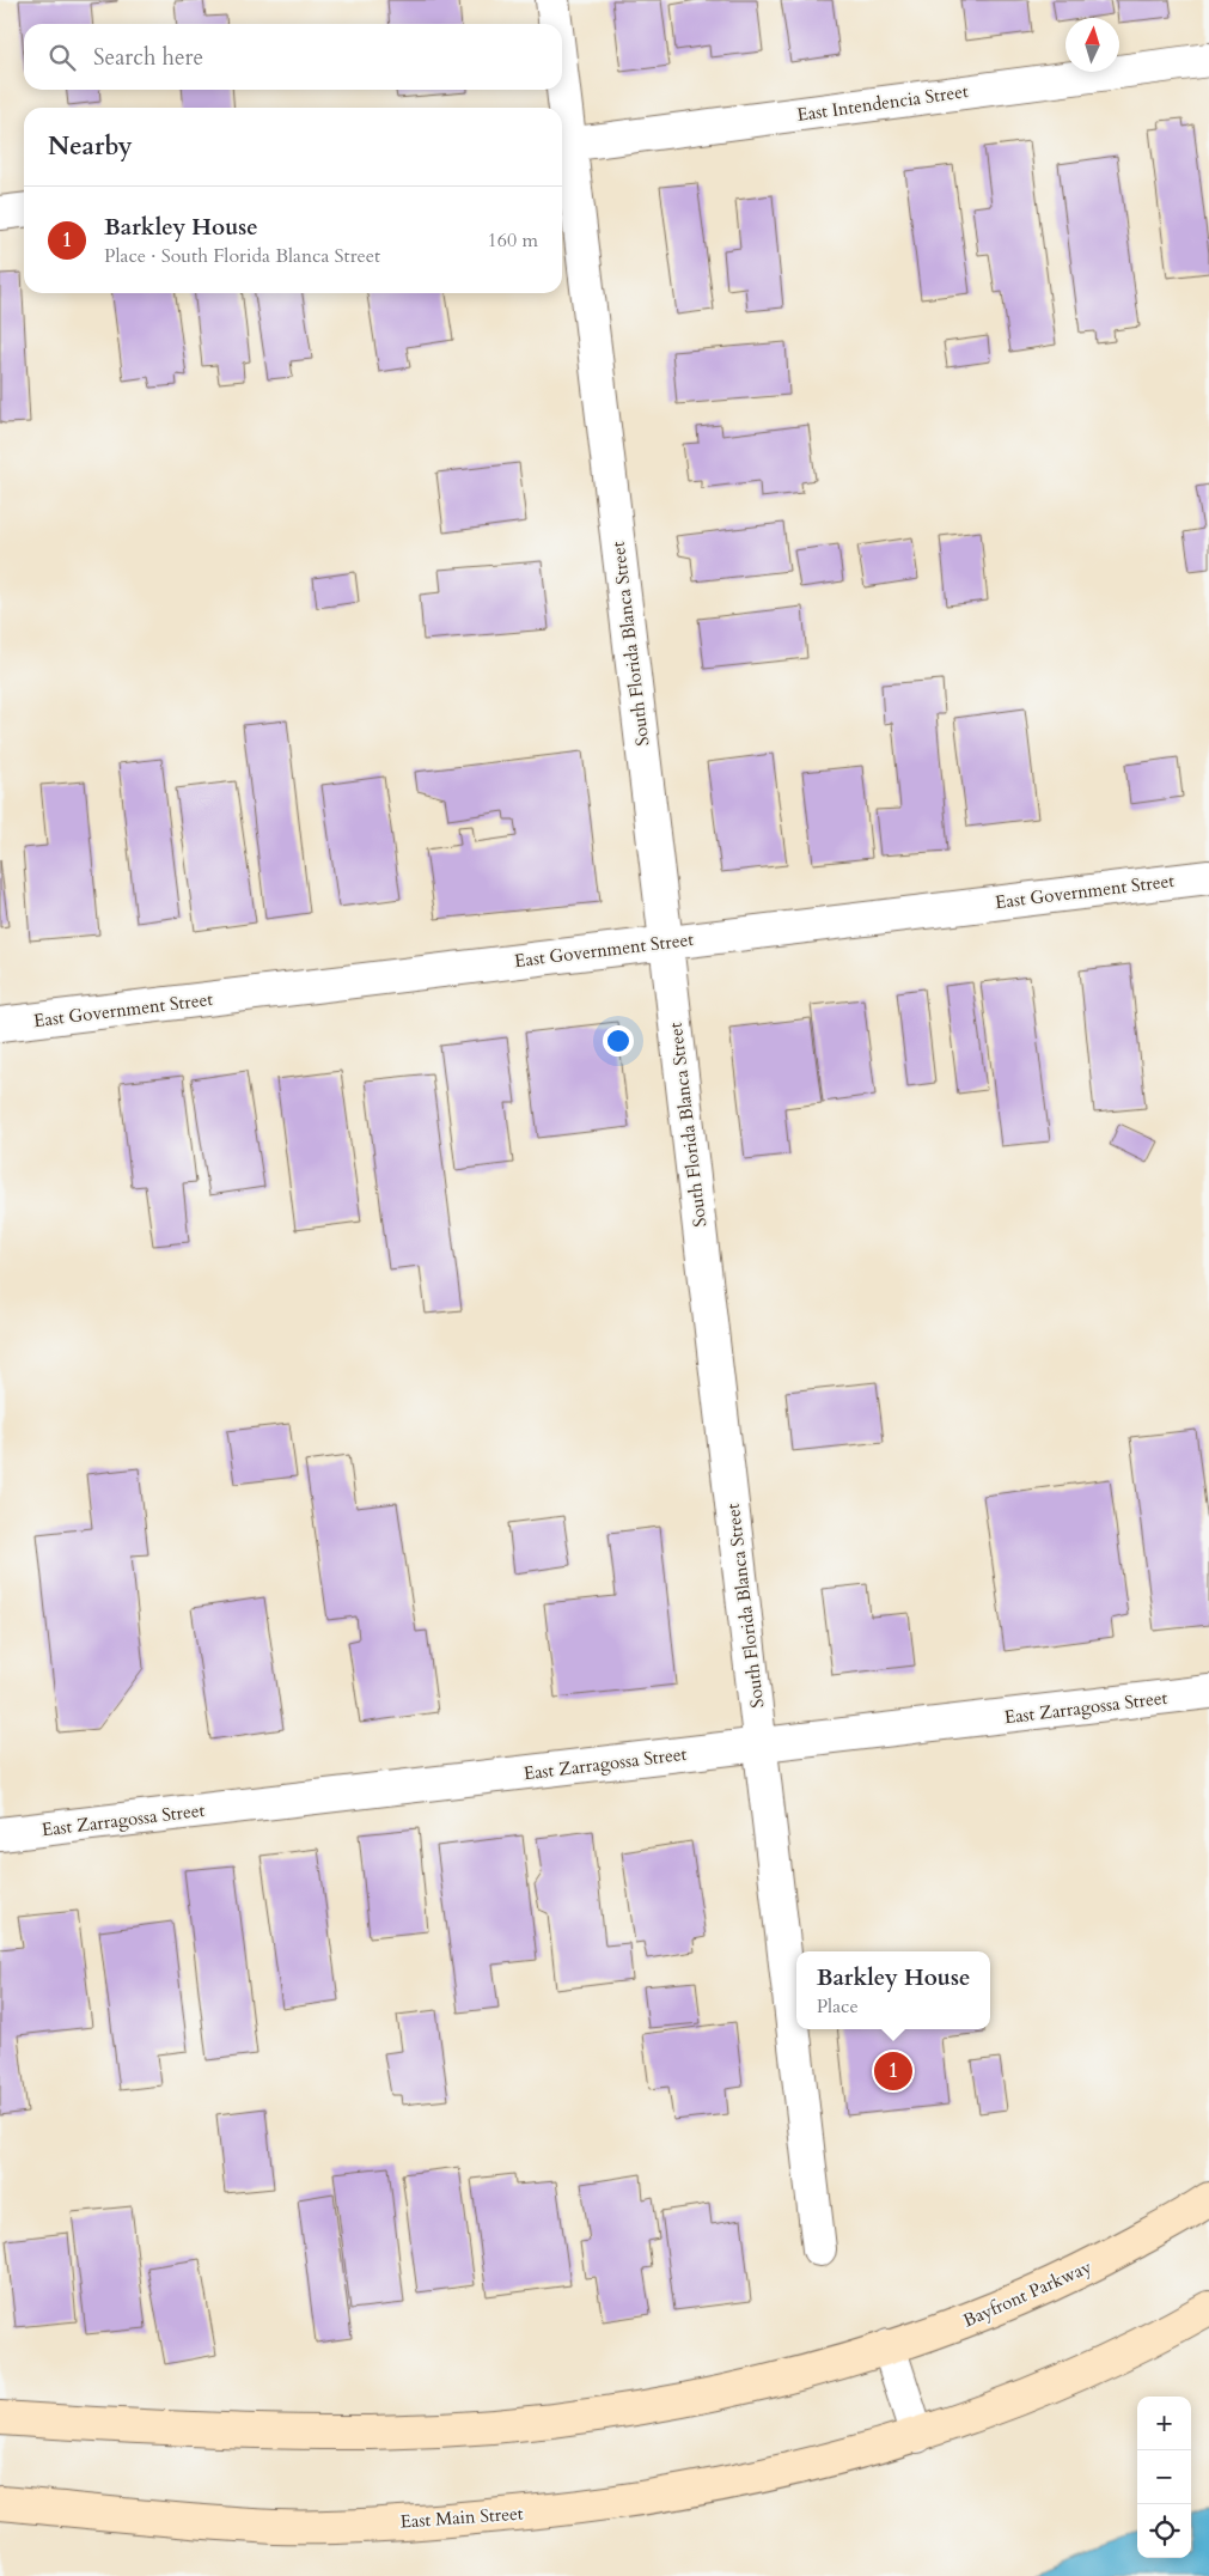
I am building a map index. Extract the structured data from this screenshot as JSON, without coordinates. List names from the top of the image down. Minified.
{"streets":{"main road":["Bayfront Parkway","East Main Street"],"street":["East Intendencia Street","South Florida Blanca Street","East Government Street","East Zarragossa Street"]},"crossings":[["East Intendencia Street","South Florida Blanca Street"],["South Florida Blanca Street","East Government Street"],["South Florida Blanca Street","East Zarragossa Street"]],"north":"top","page":{"search":"Search here","heading":"Nearby","list":[{"mark":"1","name":"Barkley House","note":"Place · South Florida Blanca Street","value":"160 m"}],"popup":["Barkley House","Place"],"pins":"1","map_buttons":["+","−"]}}
